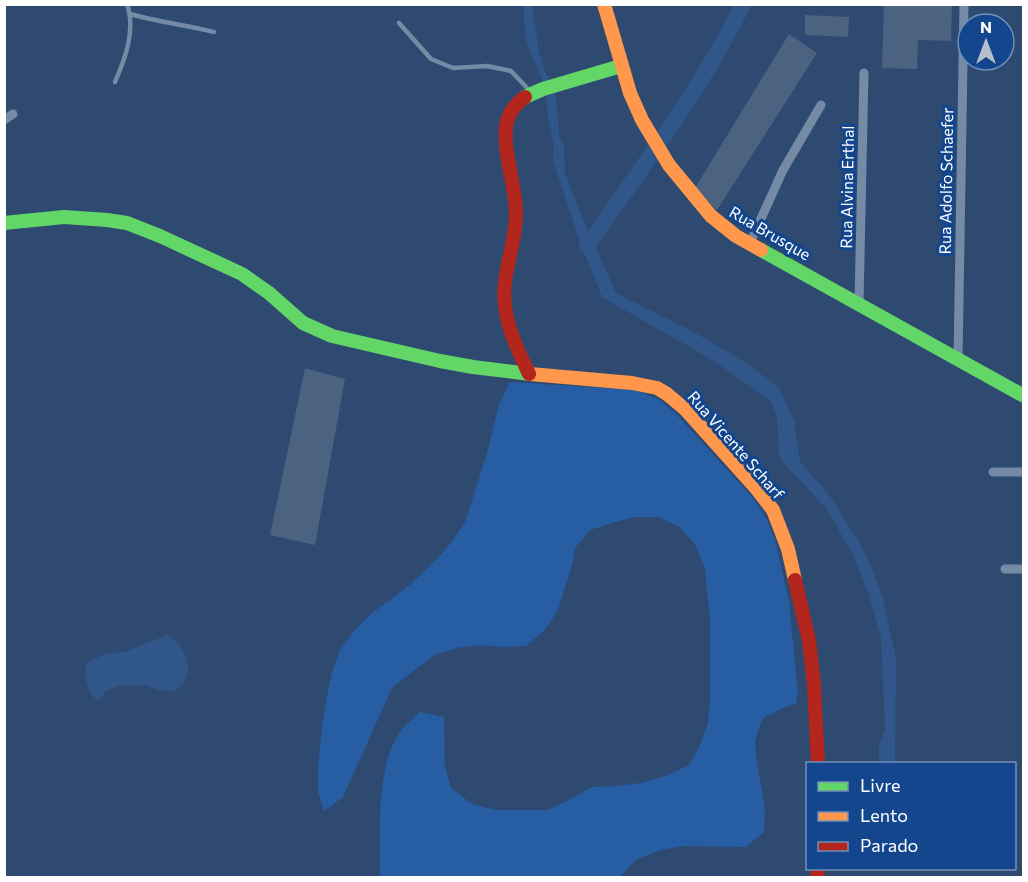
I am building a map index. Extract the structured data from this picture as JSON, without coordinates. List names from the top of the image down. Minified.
{"streets":{"main road":["Rua Brusque","Rua Vicente Scharf"],"street":["Rua Adolfo Schaefer","Rua Alvina Erthal"]},"crossings":[["Rua Adolfo Schaefer","Rua Brusque"],["Rua Alvina Erthal","Rua Brusque"]],"legend":["Livre","Lento","Parado"],"north":"top"}
